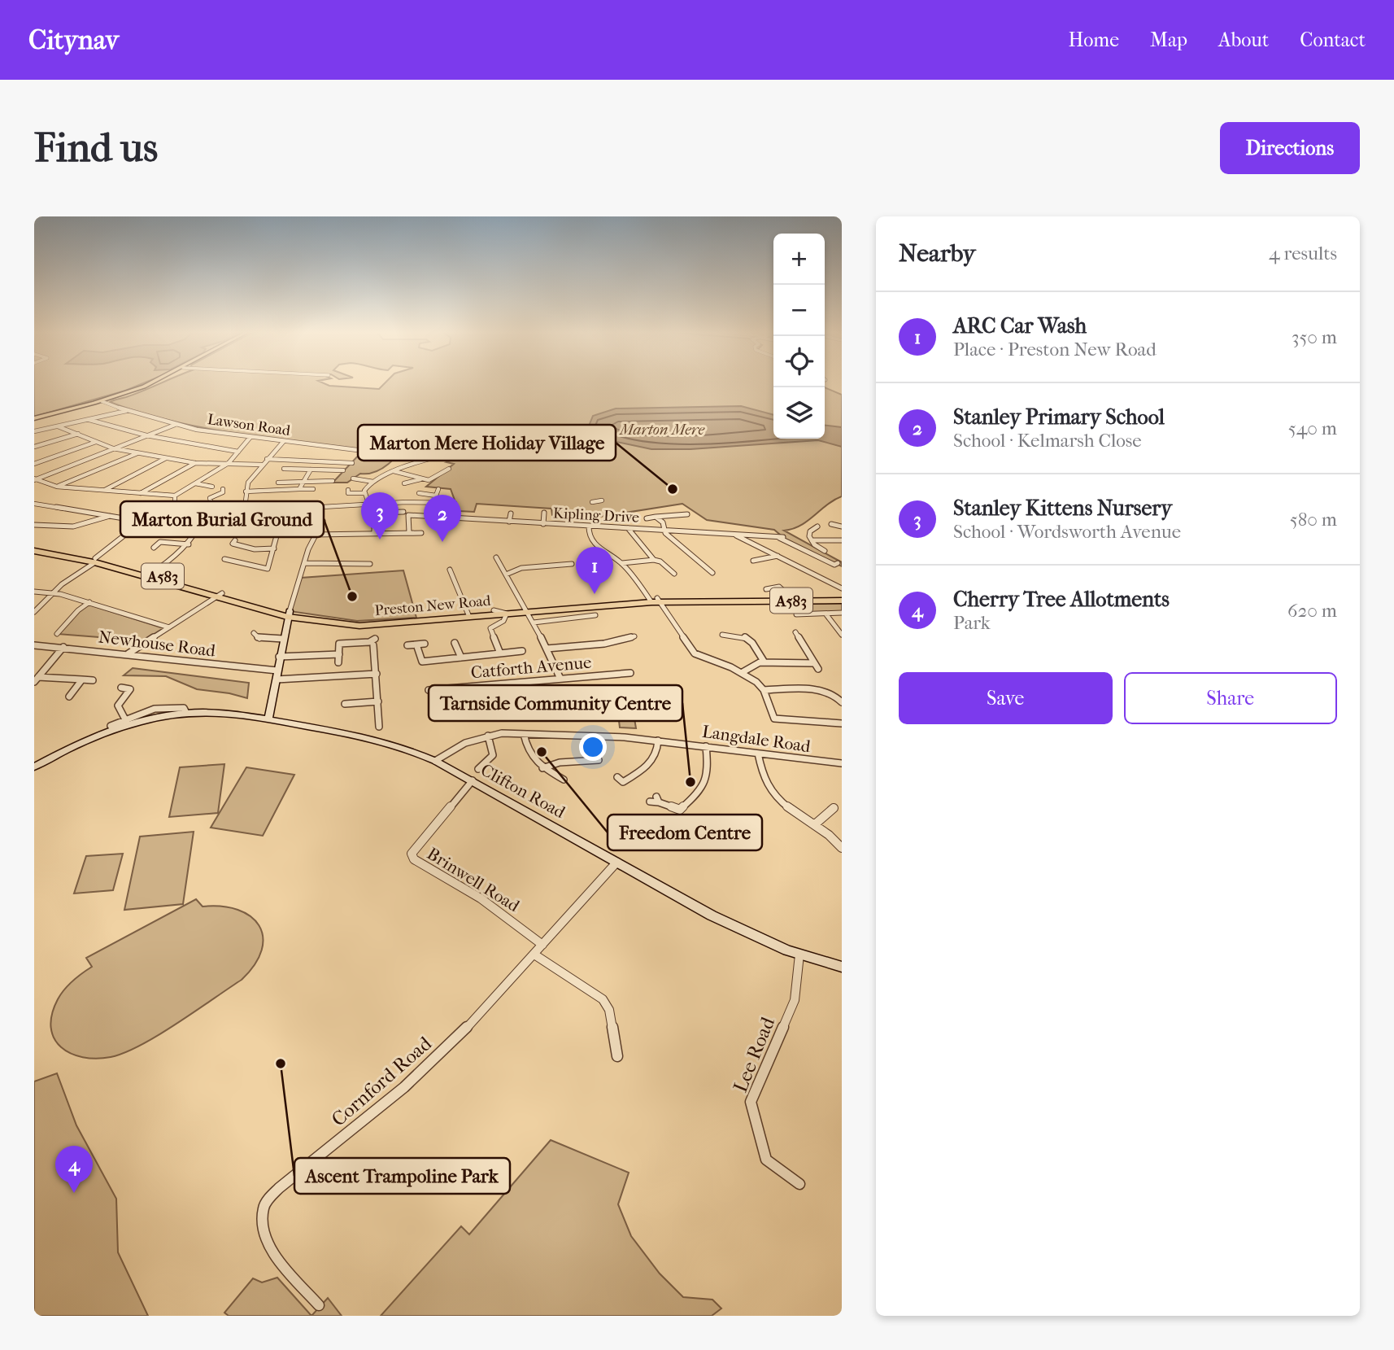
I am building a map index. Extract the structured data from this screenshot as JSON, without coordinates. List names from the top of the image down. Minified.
{"streets":{"highway":["A583","Preston New Road"],"street":["Lawson Road","Kipling Drive","Newhouse Road","Catforth Avenue","Langdale Road","Clifton Road","Brinwell Road","Lee Road","Cornford Road"]},"crossings":[["A583","Preston New Road"],["Langdale Road","Clifton Road"],["Clifton Road","Brinwell Road"],["Clifton Road","Lee Road"],["Clifton Road","Cornford Road"],["Brinwell Road","Cornford Road"]],"water":["Marton Mere"],"places":["Marton Mere Holiday Village","Marton Burial Ground","Freedom Centre","Tarnside Community Centre","Ascent Trampoline Park"],"page":{"header":"Citynav","nav":["Home","Map","About","Contact"],"buttons":["Directions",["Save","Share"]],"title":"Find us","heading":["Nearby","4 results"],"map_buttons":["+","−"],"list":[{"mark":"1","name":"ARC Car Wash","note":"Place · Preston New Road","value":"350 m"},{"mark":"2","name":"Stanley Primary School","note":"School · Kelmarsh Close","value":"540 m"},{"mark":"3","name":"Stanley Kittens Nursery","note":"School · Wordsworth Avenue","value":"580 m"},{"mark":"4","name":"Cherry Tree Allotments","note":"Park","value":"620 m"}],"pins":["3","2","1","4"]}}
